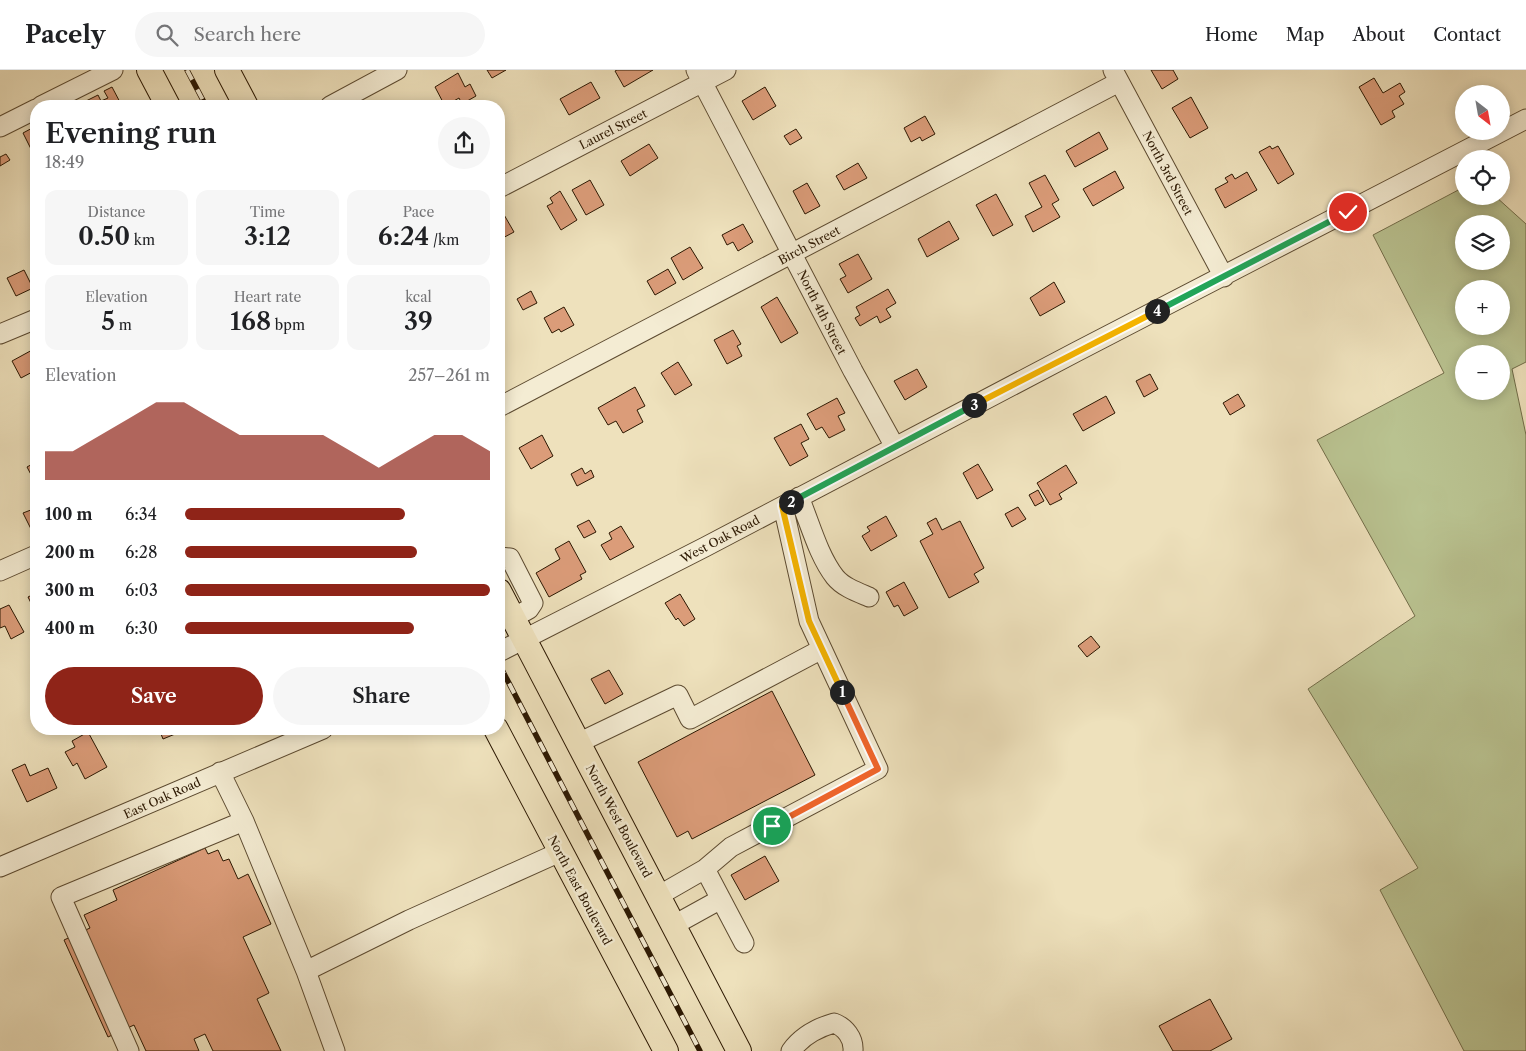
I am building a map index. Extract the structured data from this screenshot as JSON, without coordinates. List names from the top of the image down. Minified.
{"streets":{"main road":["North West Boulevard","North East Boulevard"],"street":["Laurel Street","North 3rd Street","Birch Street","North 4th Street","West Oak Road","East Oak Road"]},"crossings":[["Laurel Street","North 4th Street"],["North 3rd Street","Birch Street"],["North 3rd Street","West Oak Road"],["Birch Street","North 4th Street"],["North 4th Street","West Oak Road"],["West Oak Road","North West Boulevard"]],"north":"bottom right","page":{"header":"Pacely","search":"Search here","nav":["Home","Map","About","Contact"],"map_buttons":["+","−"],"heading":["Evening run","18:49"],"stats":[["Distance","0.50 km"],["Time","3:12"],["Pace","6:24 /km"],["Elevation","5 m"],["Heart rate","168 bpm"],["kcal","39"]],"pins":["4","3","2","1"],"chart":["Elevation","257–261 m"],"list":[{"name":"100 m","note":"6:34"},{"name":"200 m","note":"6:28"},{"name":"300 m","note":"6:03"},{"name":"400 m","note":"6:30"}],"buttons":["Save","Share"]}}
